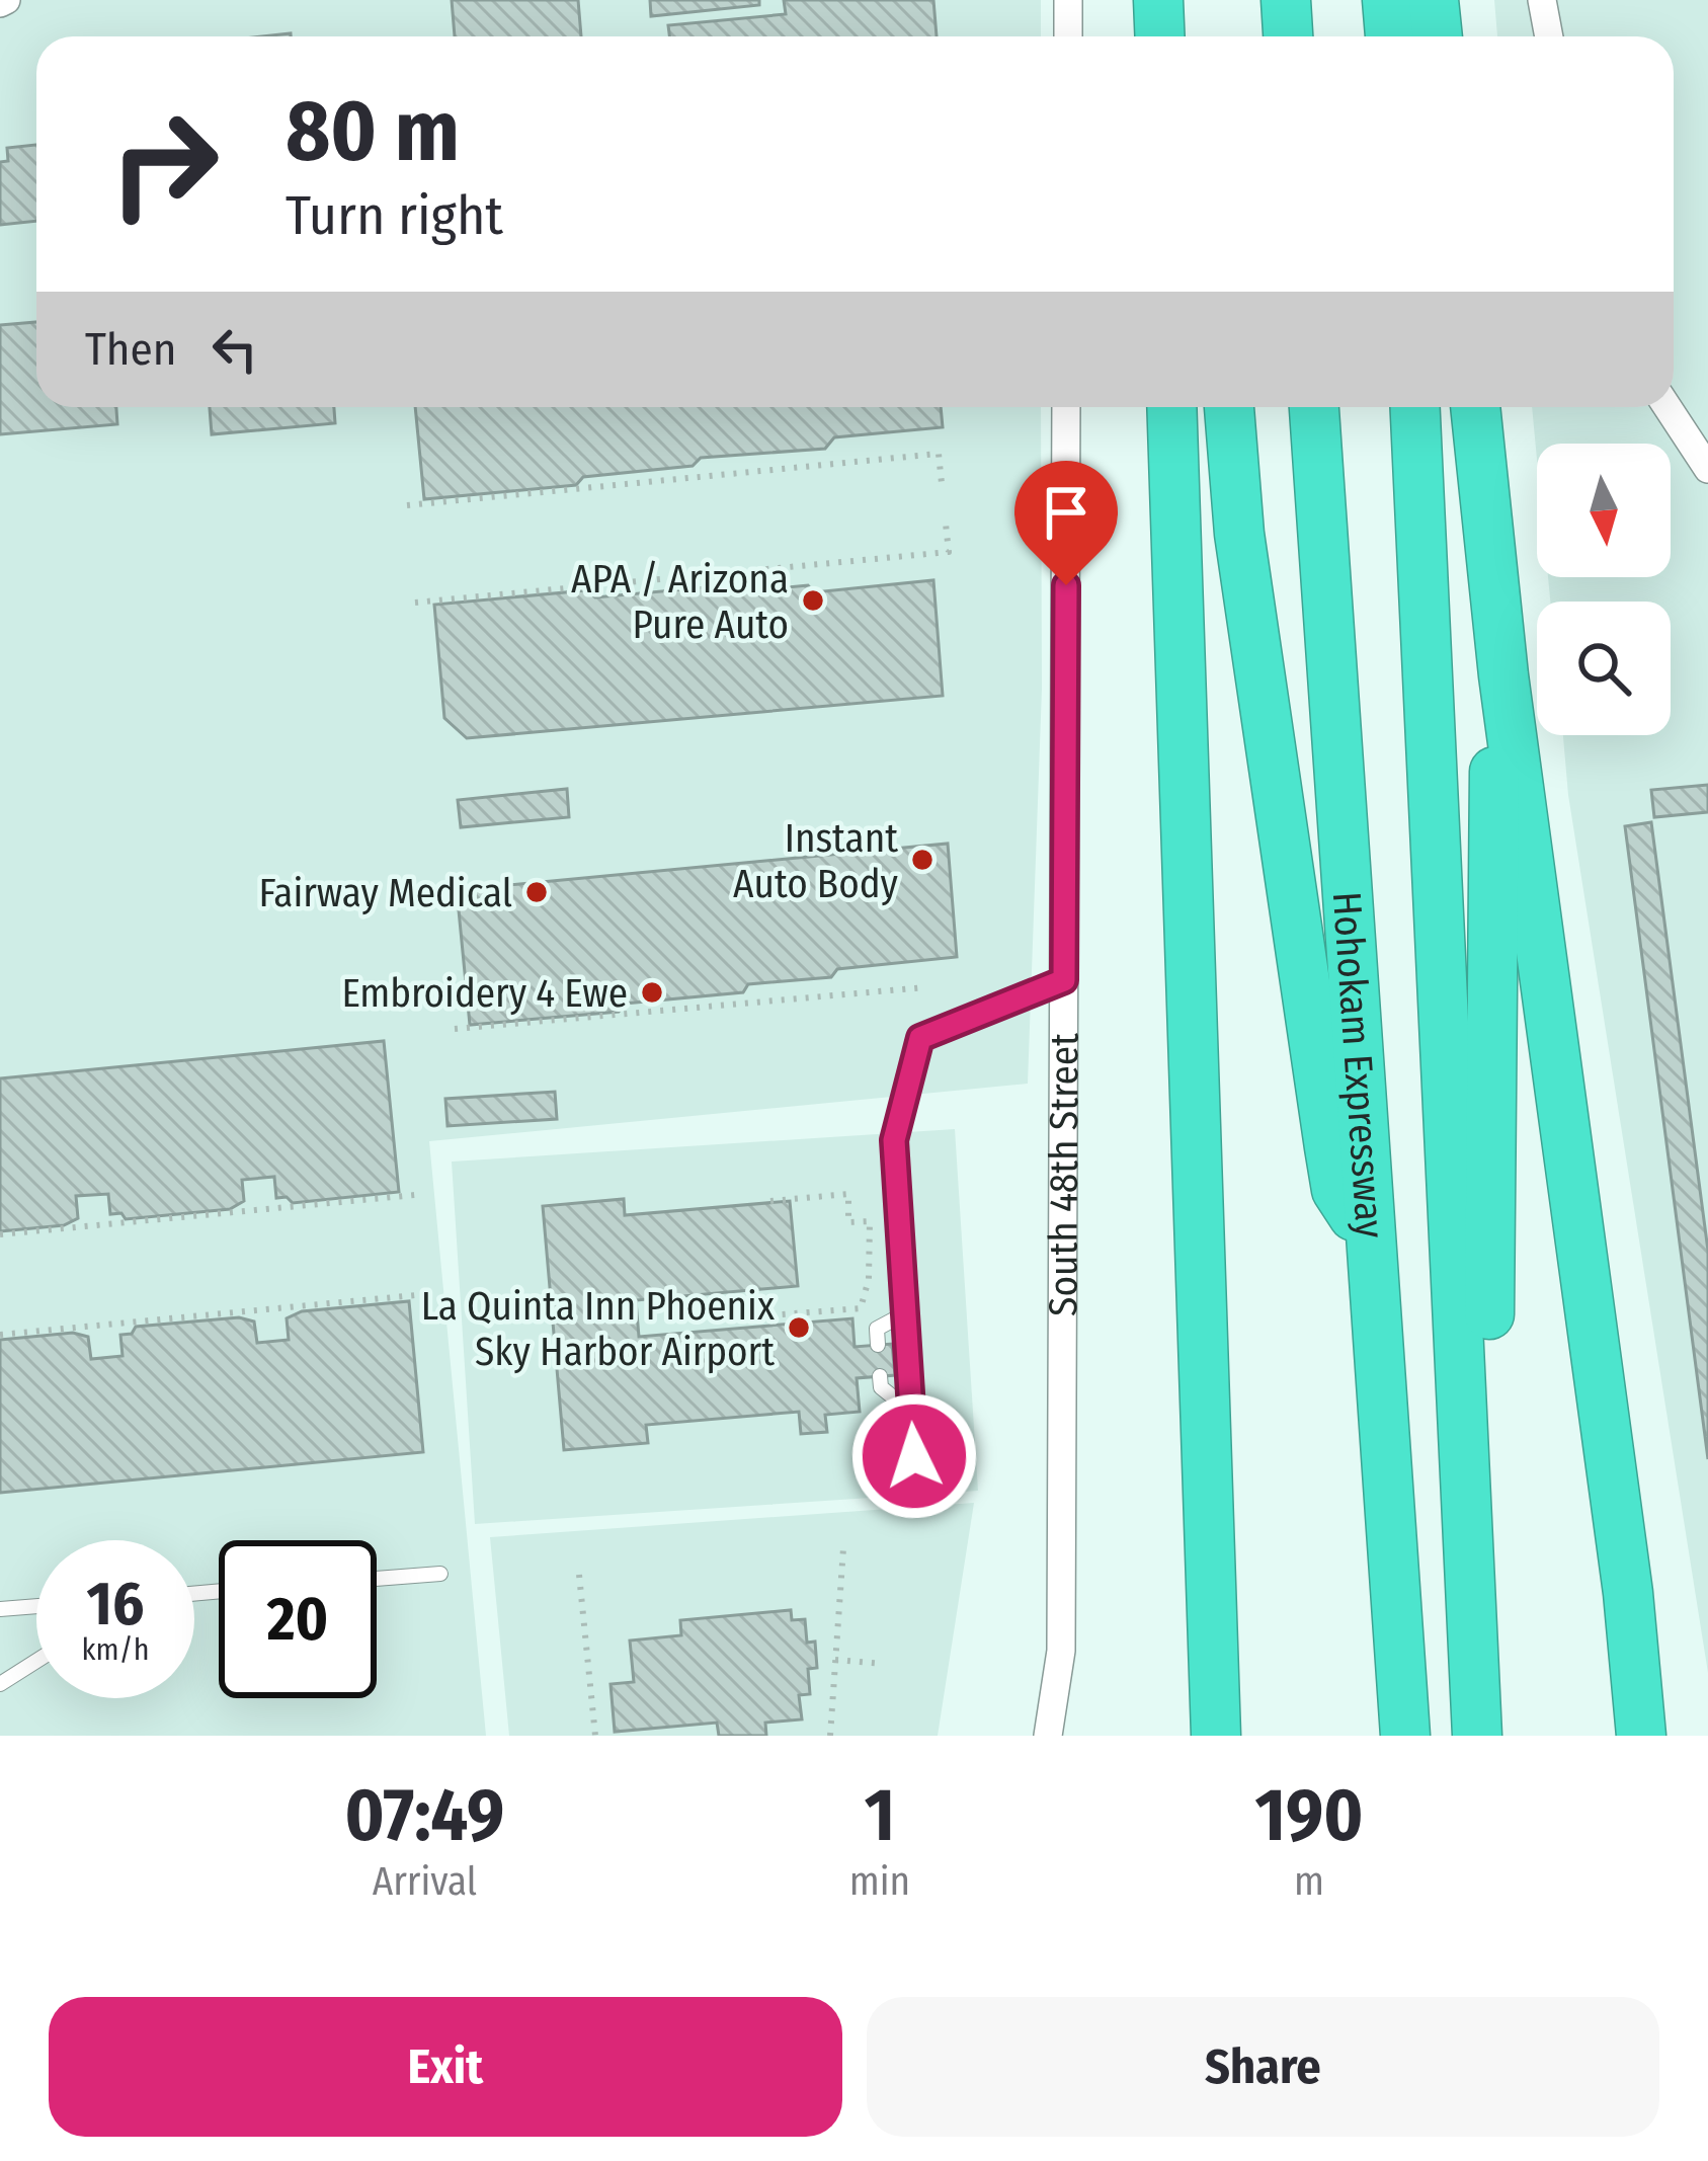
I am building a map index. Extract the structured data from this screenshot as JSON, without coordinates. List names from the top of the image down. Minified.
{"streets":{"highway":["Hohokam Expressway"],"street":["South 48th Street"]},"places":["APA / Arizona Pure Auto","Instant Auto Body","Fairway Medical","Embroidery 4 Ewe","La Quinta Inn Phoenix Sky Harbor Airport"],"north":"bottom","page":{"turn":["80 m","Turn right"],"then":"Then","speed":"16 km/h","limit":"20","eta":["07:49","Arrival","1","min","190","m"],"buttons":["Exit","Share"]}}
